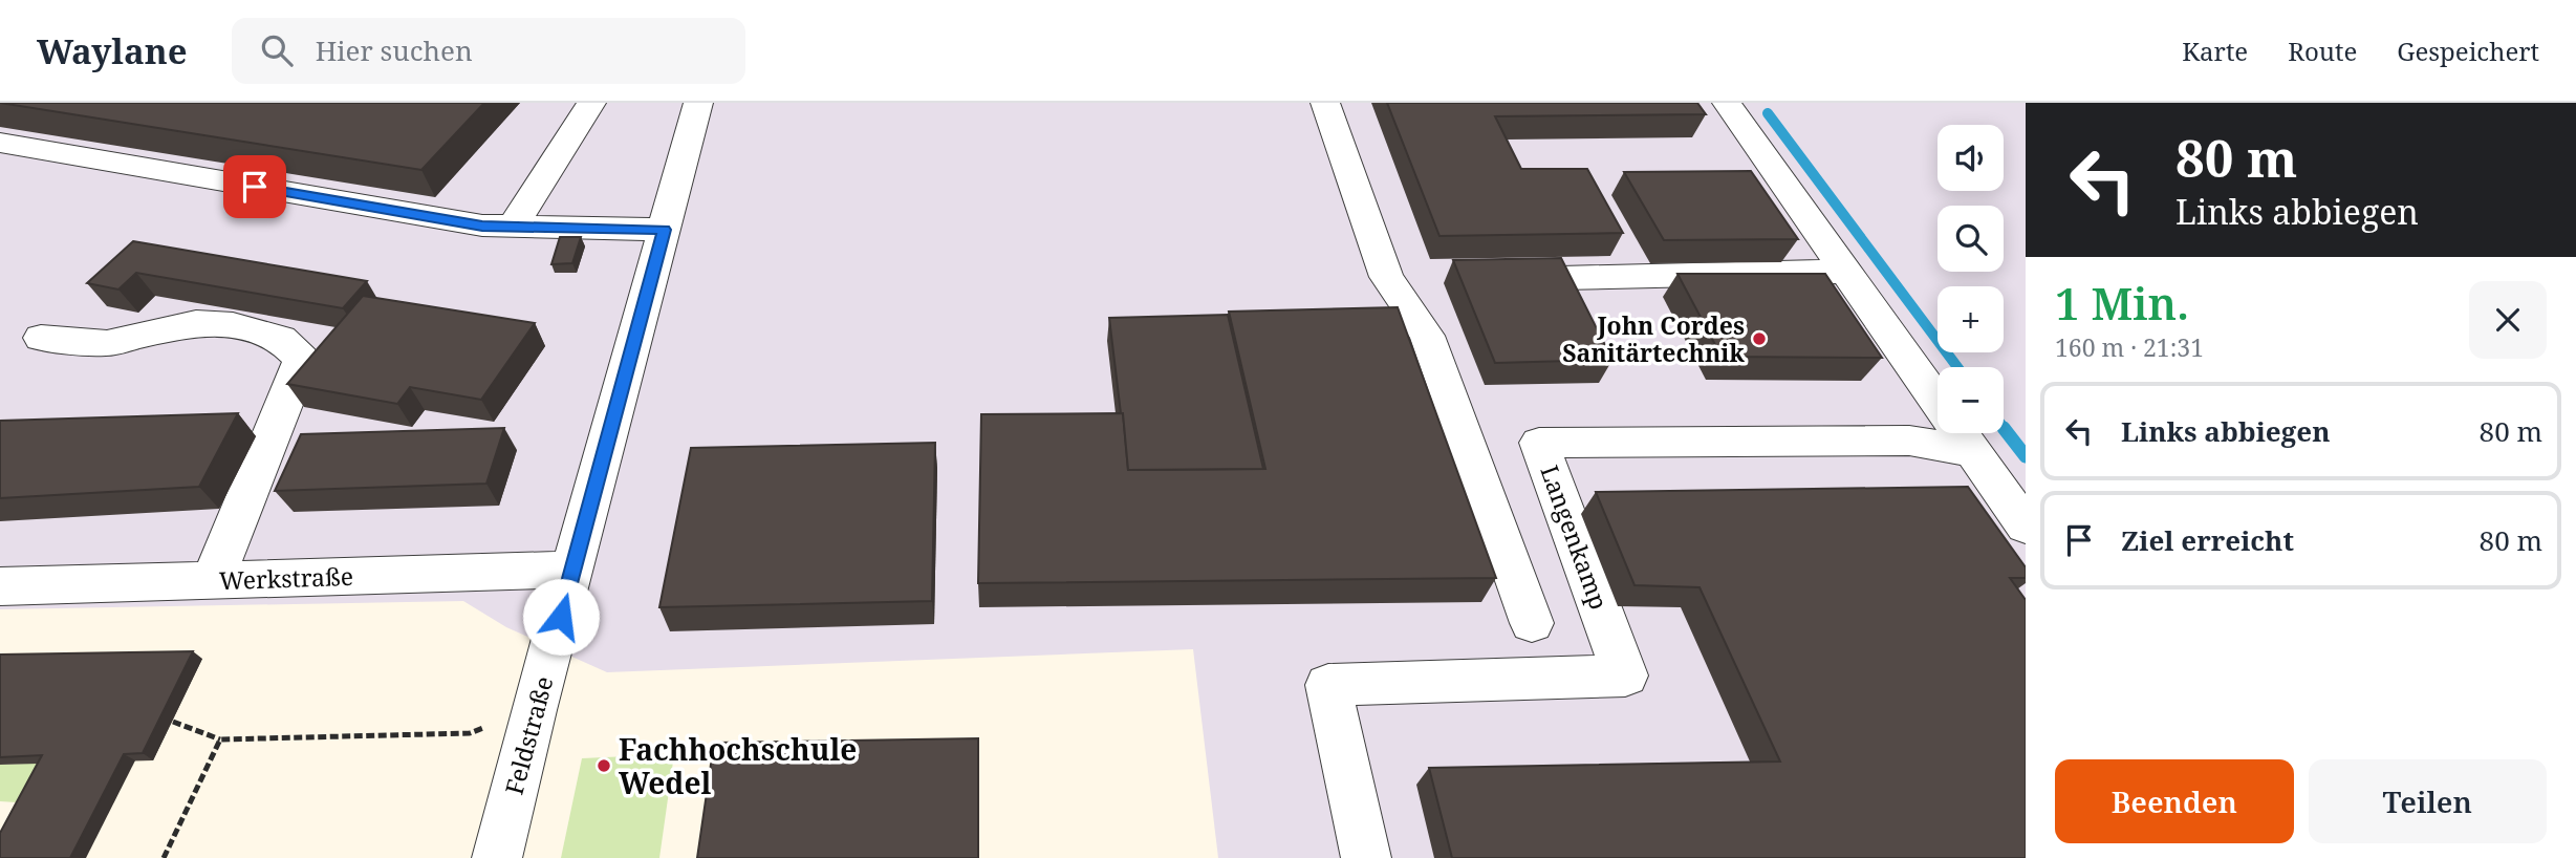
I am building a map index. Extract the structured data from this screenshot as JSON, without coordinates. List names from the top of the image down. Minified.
{"streets":{"street":["Langenkamp","Werkstraße","Feldstraße"]},"crossings":[["Werkstraße","Feldstraße"]],"places":["John Cordes Sanitärtechnik","Fachhochschule Wedel"],"page":{"header":"Waylane","search":"Hier suchen","nav":["Karte","Route","Gespeichert"],"turn":["80 m","Links abbiegen"],"map_buttons":["+","−"],"heading":["1 Min.","160 m · 21:31"],"list":[{"name":"Links abbiegen","value":"80 m"},{"name":"Ziel erreicht","value":"80 m"}],"buttons":["Beenden","Teilen"]}}
